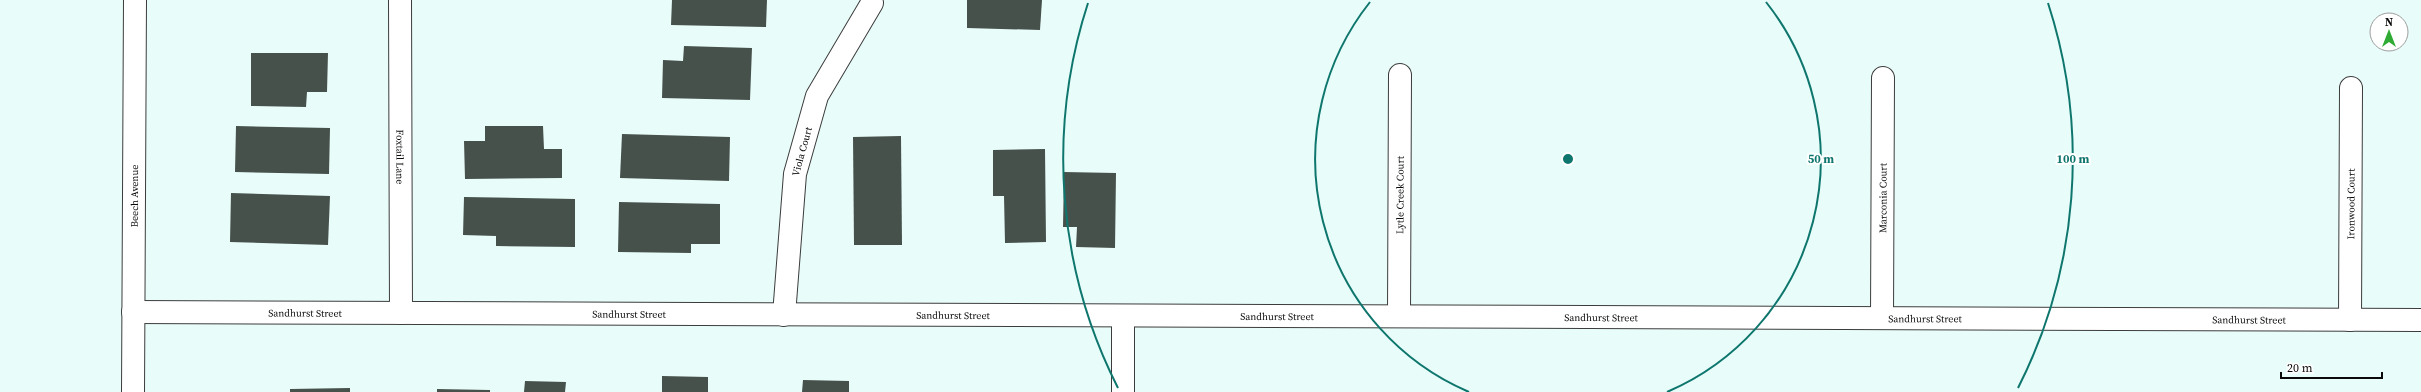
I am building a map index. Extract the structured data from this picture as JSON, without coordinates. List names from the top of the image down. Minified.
{"streets":{"street":["Viola Court","Foxtail Lane","Lytle Creek Court","Beech Avenue","Marconia Court","Ironwood Court","Sandhurst Street"]},"crossings":[["Viola Court","Sandhurst Street"],["Foxtail Lane","Sandhurst Street"],["Lytle Creek Court","Sandhurst Street"],["Beech Avenue","Sandhurst Street"],["Marconia Court","Sandhurst Street"],["Ironwood Court","Sandhurst Street"]],"scale_bar":"20 m","north":"top","rings":["50 m","100 m"]}
